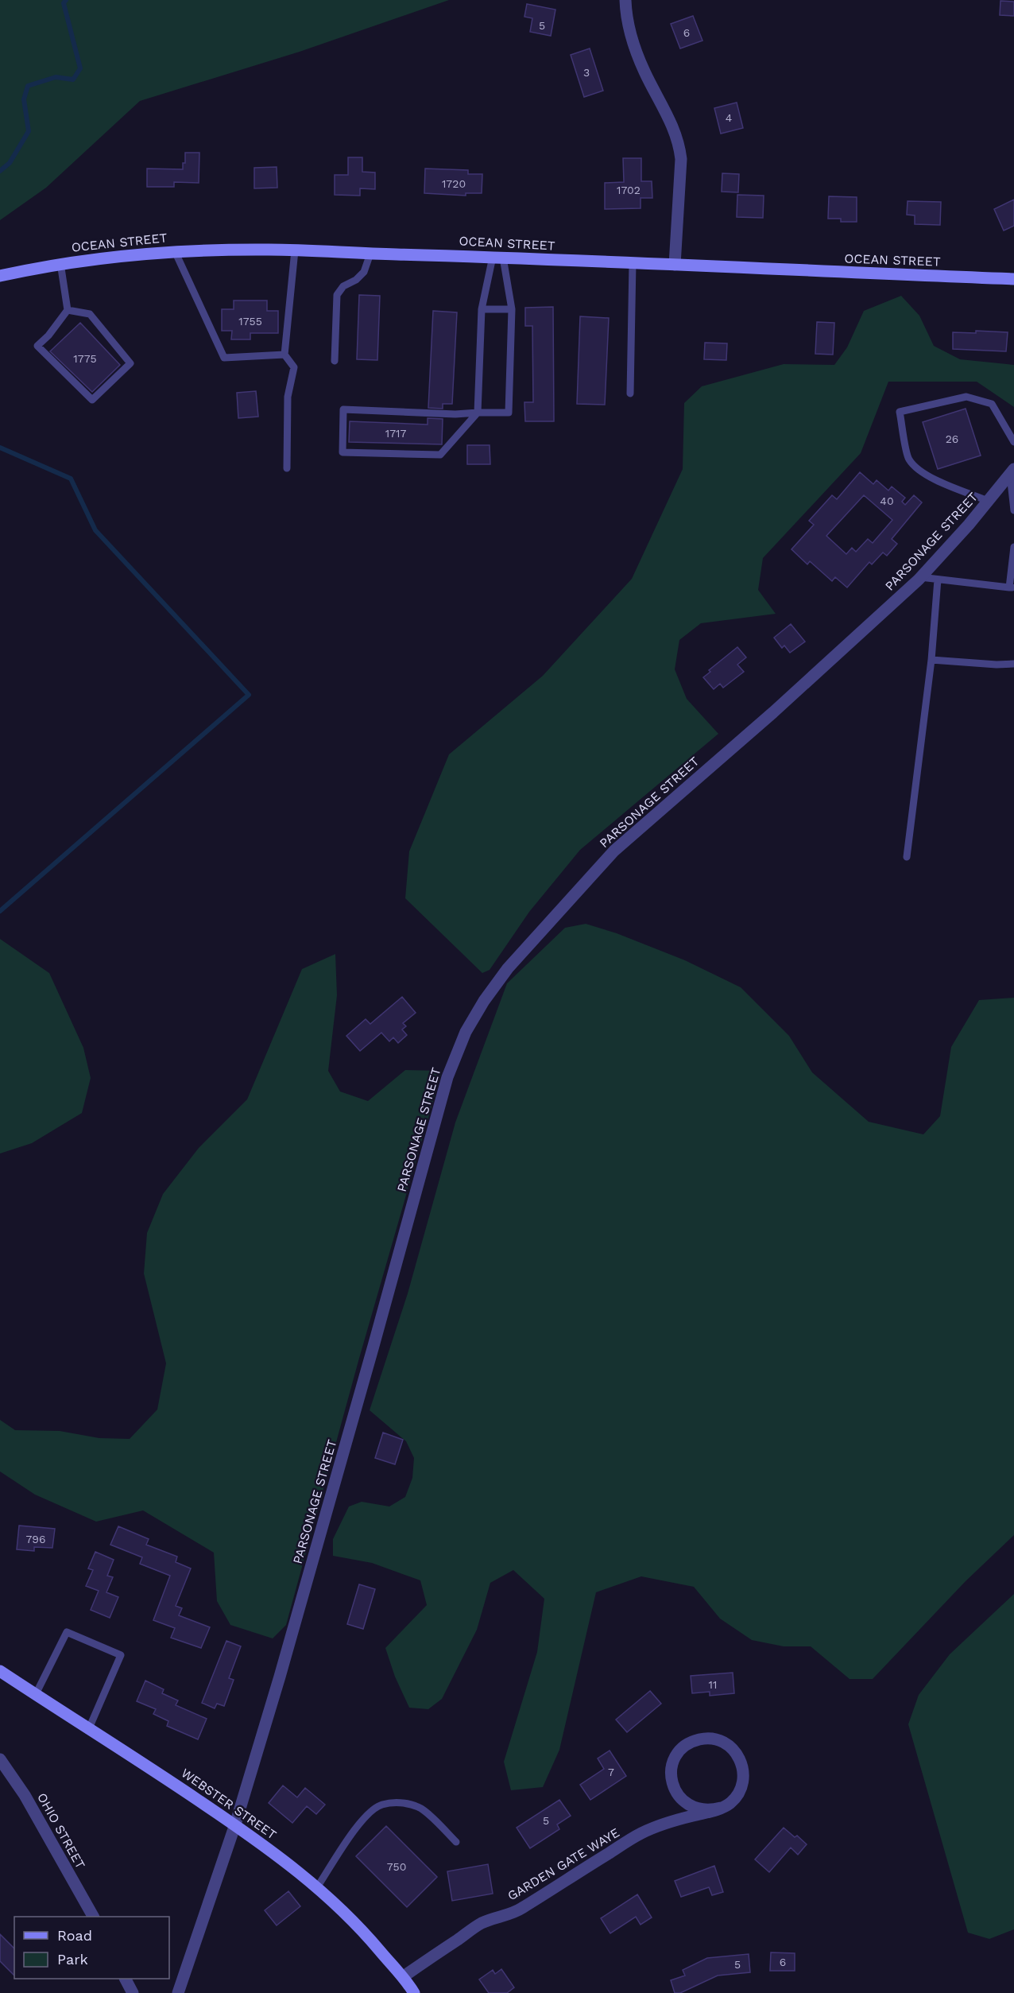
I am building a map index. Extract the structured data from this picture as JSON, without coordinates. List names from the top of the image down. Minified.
{"streets":{"main road":["OCEAN STREET","WEBSTER STREET"],"street":["PARSONAGE STREET","OHIO STREET","GARDEN GATE WAYE"]},"crossings":[["PARSONAGE STREET","WEBSTER STREET"],["WEBSTER STREET","GARDEN GATE WAYE"]],"house_numbers":["5","6","3","4","1720","1702","1755","1775","1717","26","40","796","11","7","5","750","6","5"],"legend":["Road","Park"]}
